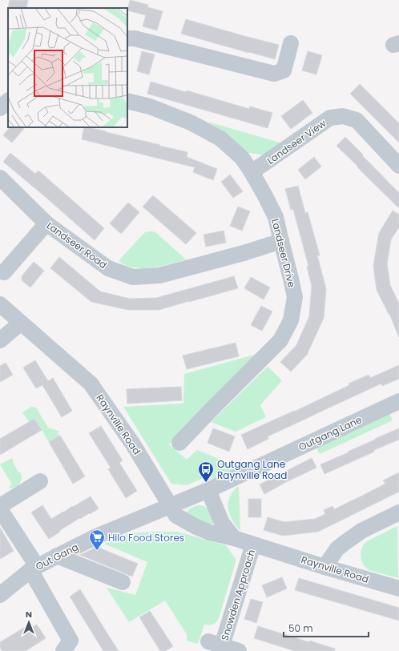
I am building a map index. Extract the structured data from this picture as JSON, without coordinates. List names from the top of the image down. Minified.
{"streets":{"street":["Landseer View","Landseer Road","Landseer Drive","Raynville Road","Outgang Lane","Out Gang","Snowden Approach"]},"crossings":[["Landseer View","Landseer Drive"],["Landseer Road","Landseer Drive"],["Raynville Road","Out Gang"],["Raynville Road","Snowden Approach"],["Outgang Lane","Out Gang"]],"places":{"bus stop":["Outgang Lane Raynville Road"],"supermarket":["Hilo Food Stores"]},"scale_bar":"50 m","north":"top"}
